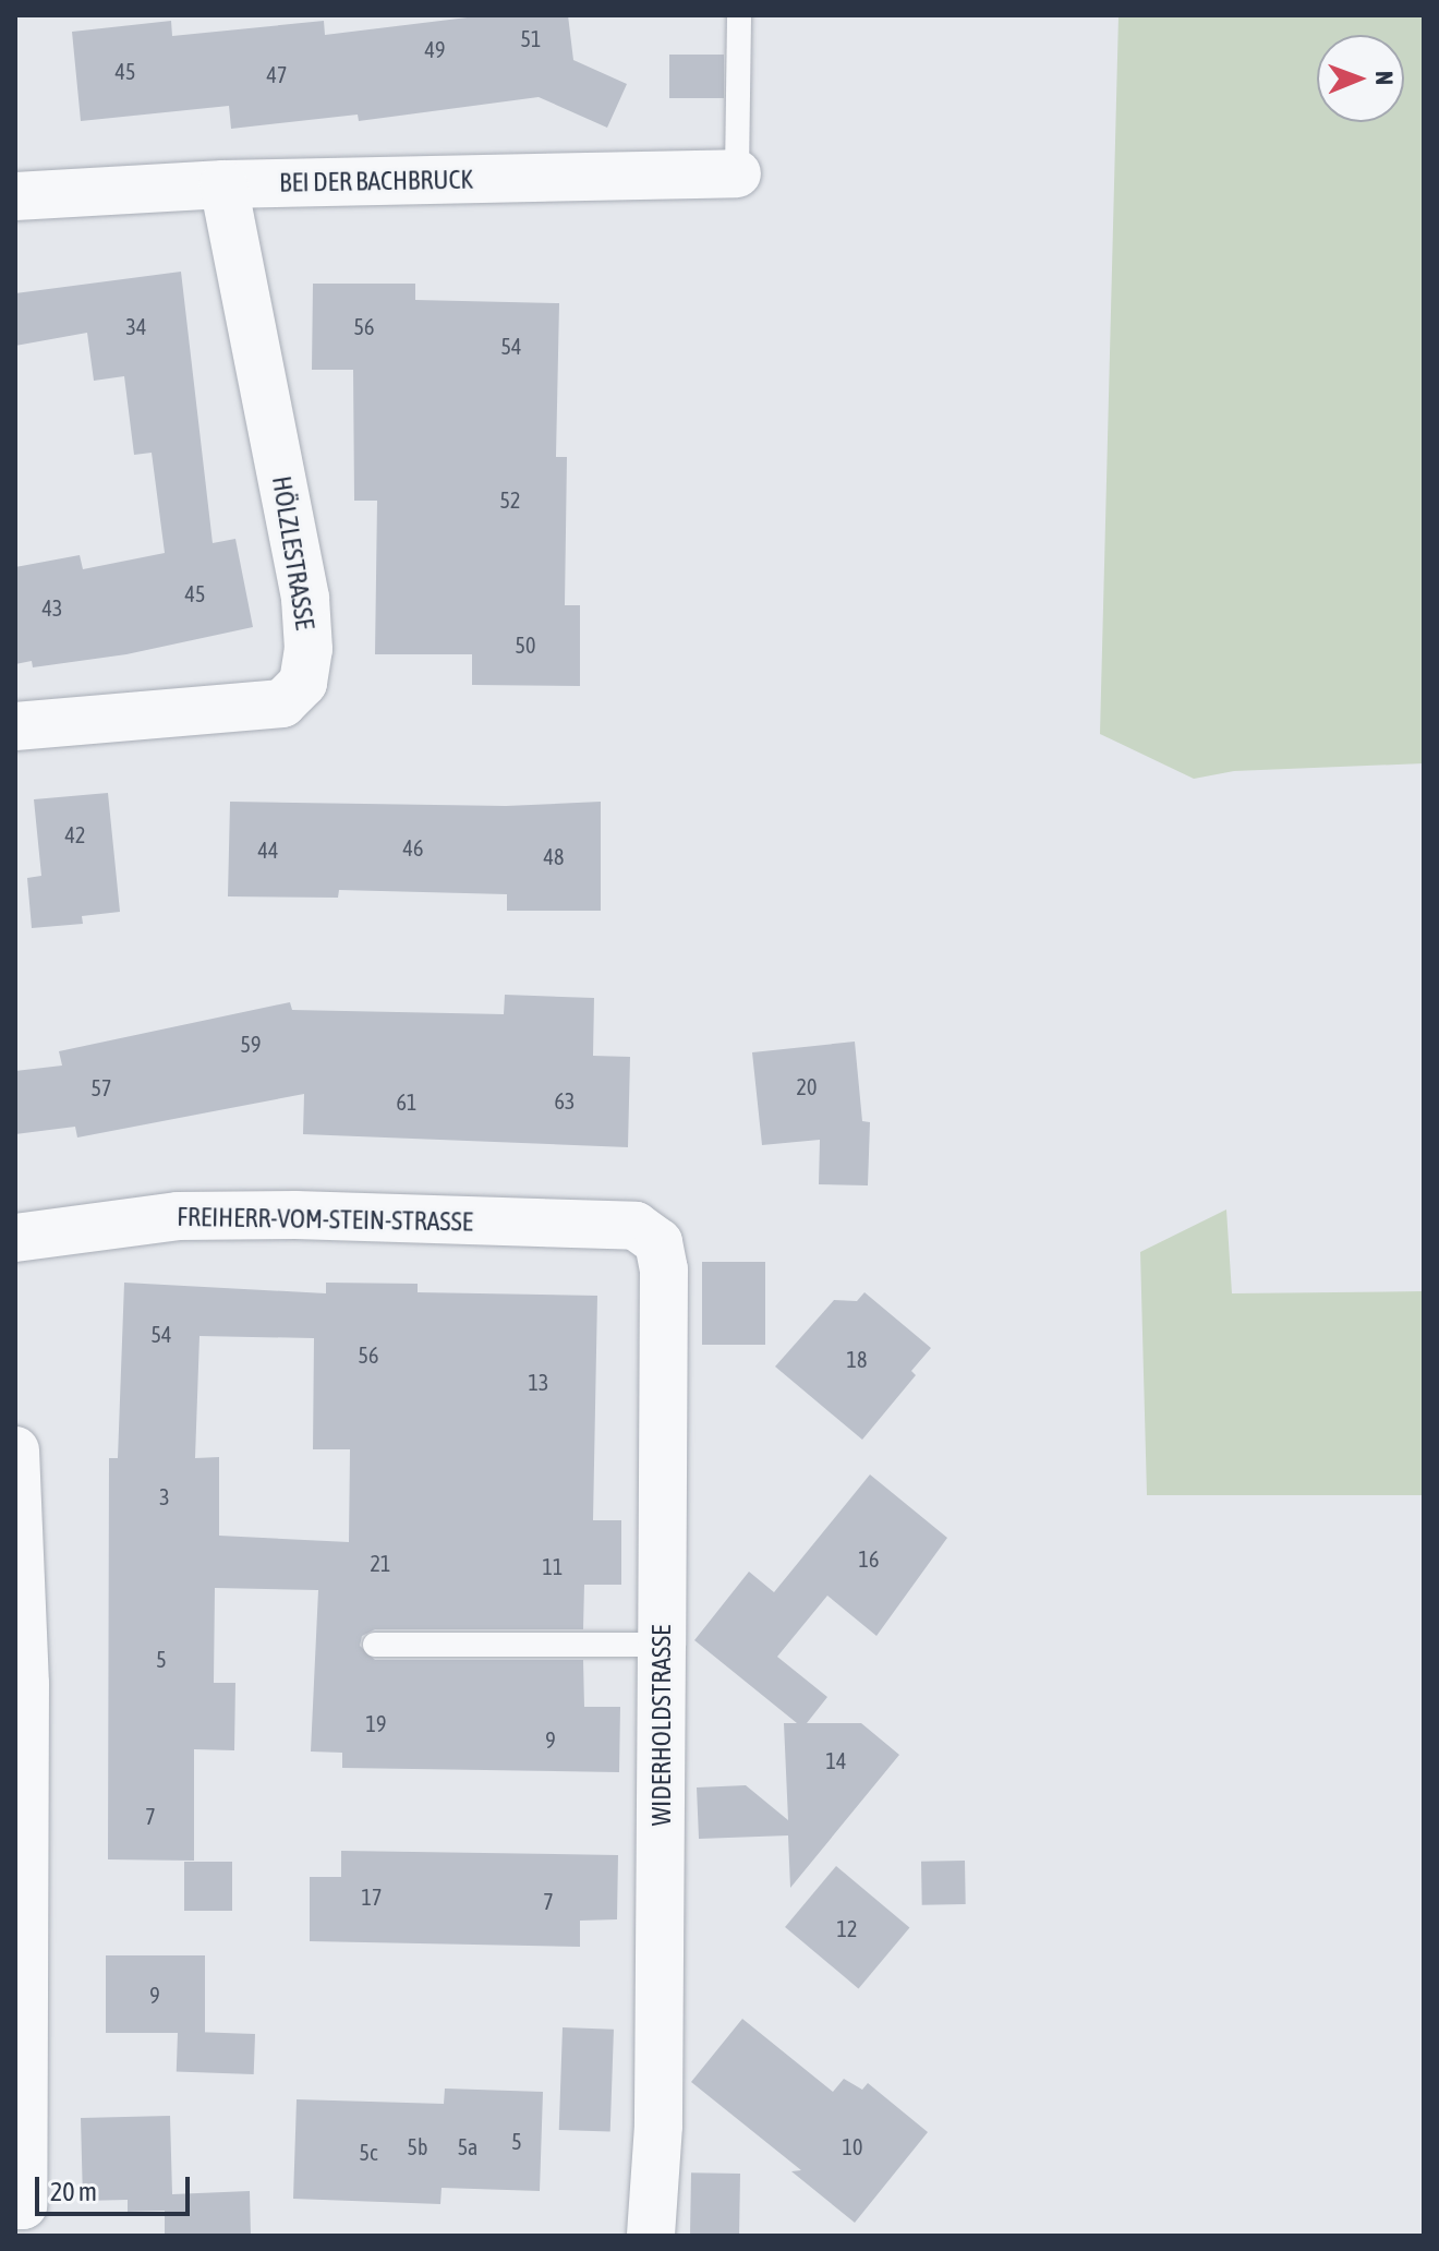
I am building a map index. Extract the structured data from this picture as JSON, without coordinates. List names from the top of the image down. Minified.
{"streets":{"street":["BEI DER BACHBRUCK","HÖLZLESTRASSE","FREIHERR-VOM-STEIN-STRASSE","WIDERHOLDSTRASSE"]},"crossings":[["BEI DER BACHBRUCK","HÖLZLESTRASSE"],["FREIHERR-VOM-STEIN-STRASSE","WIDERHOLDSTRASSE"]],"house_numbers":["51","49","45","47","34","56","54","52","45","43","50","42","46","44","48","59","20","57","63","61","54","56","18","13","3","16","21","11","5","19","9","14","7","17","7","12","9","5","5b","5a","10","5c"],"scale_bar":"20 m","north":"right"}
